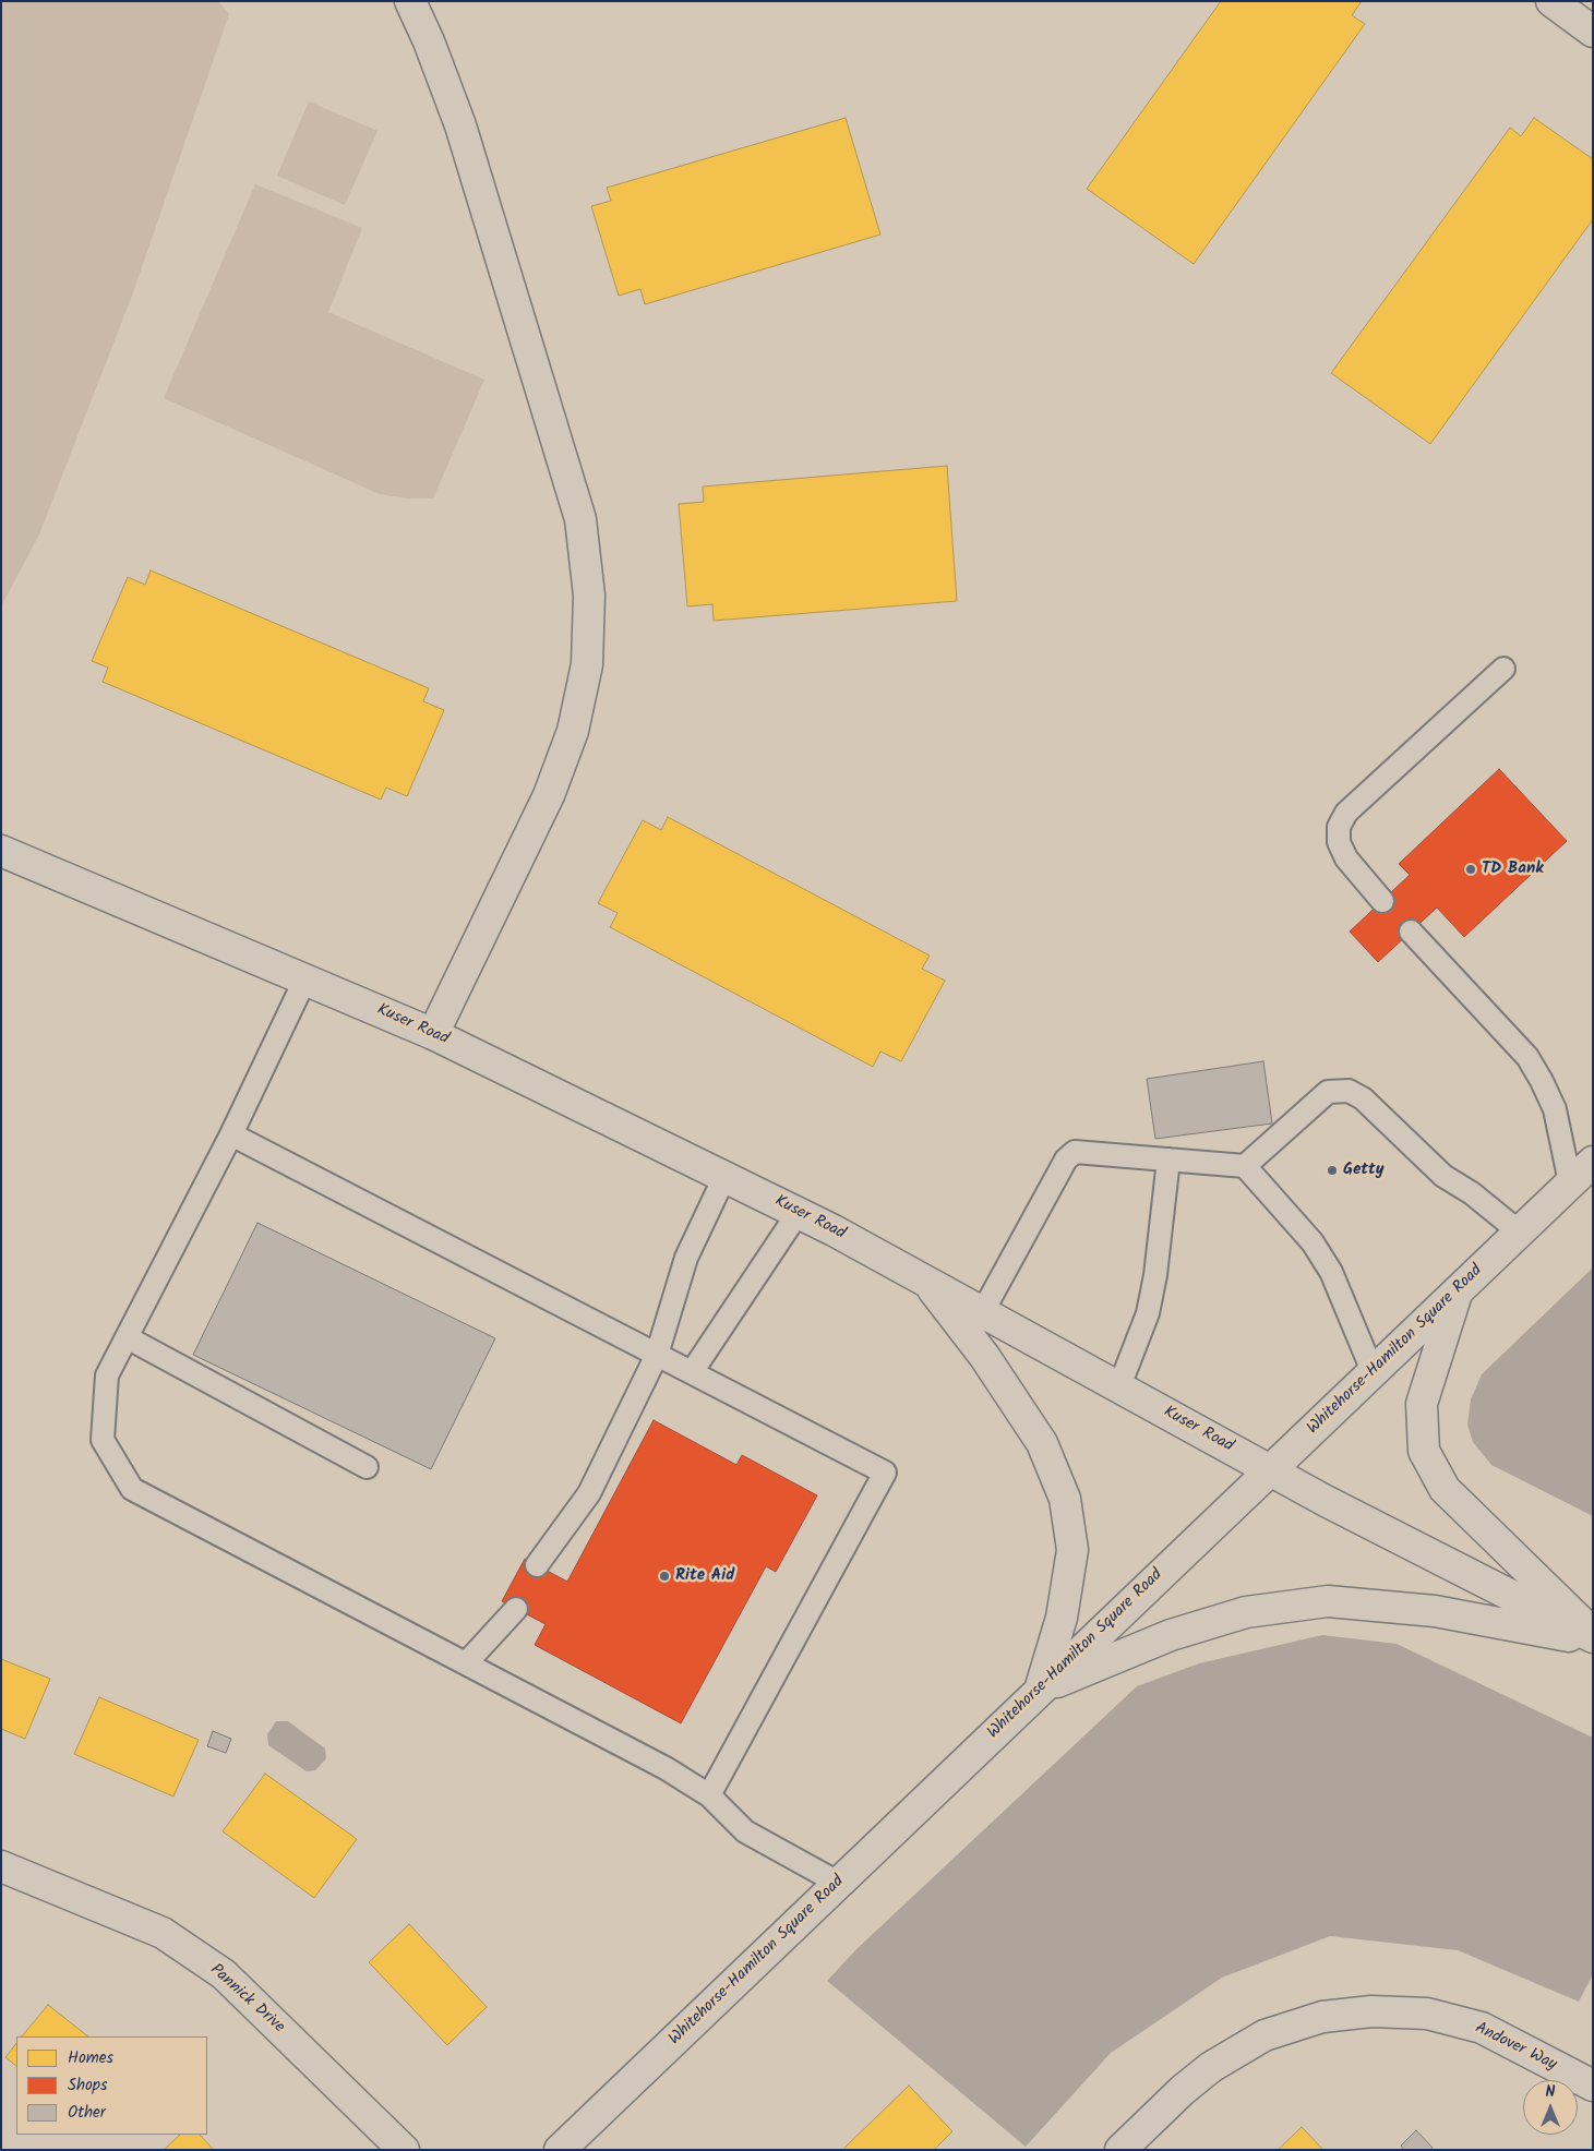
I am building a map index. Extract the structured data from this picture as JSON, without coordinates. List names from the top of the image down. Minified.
{"streets":{"street":["Kuser Road","Whitehorse-Hamilton Square Road","Pannick Drive","Andover Way"]},"crossings":[["Kuser Road","Whitehorse-Hamilton Square Road"]],"places":["TD Bank","Getty","Rite Aid"],"legend":["Homes","Shops","Other"],"north":"top"}
